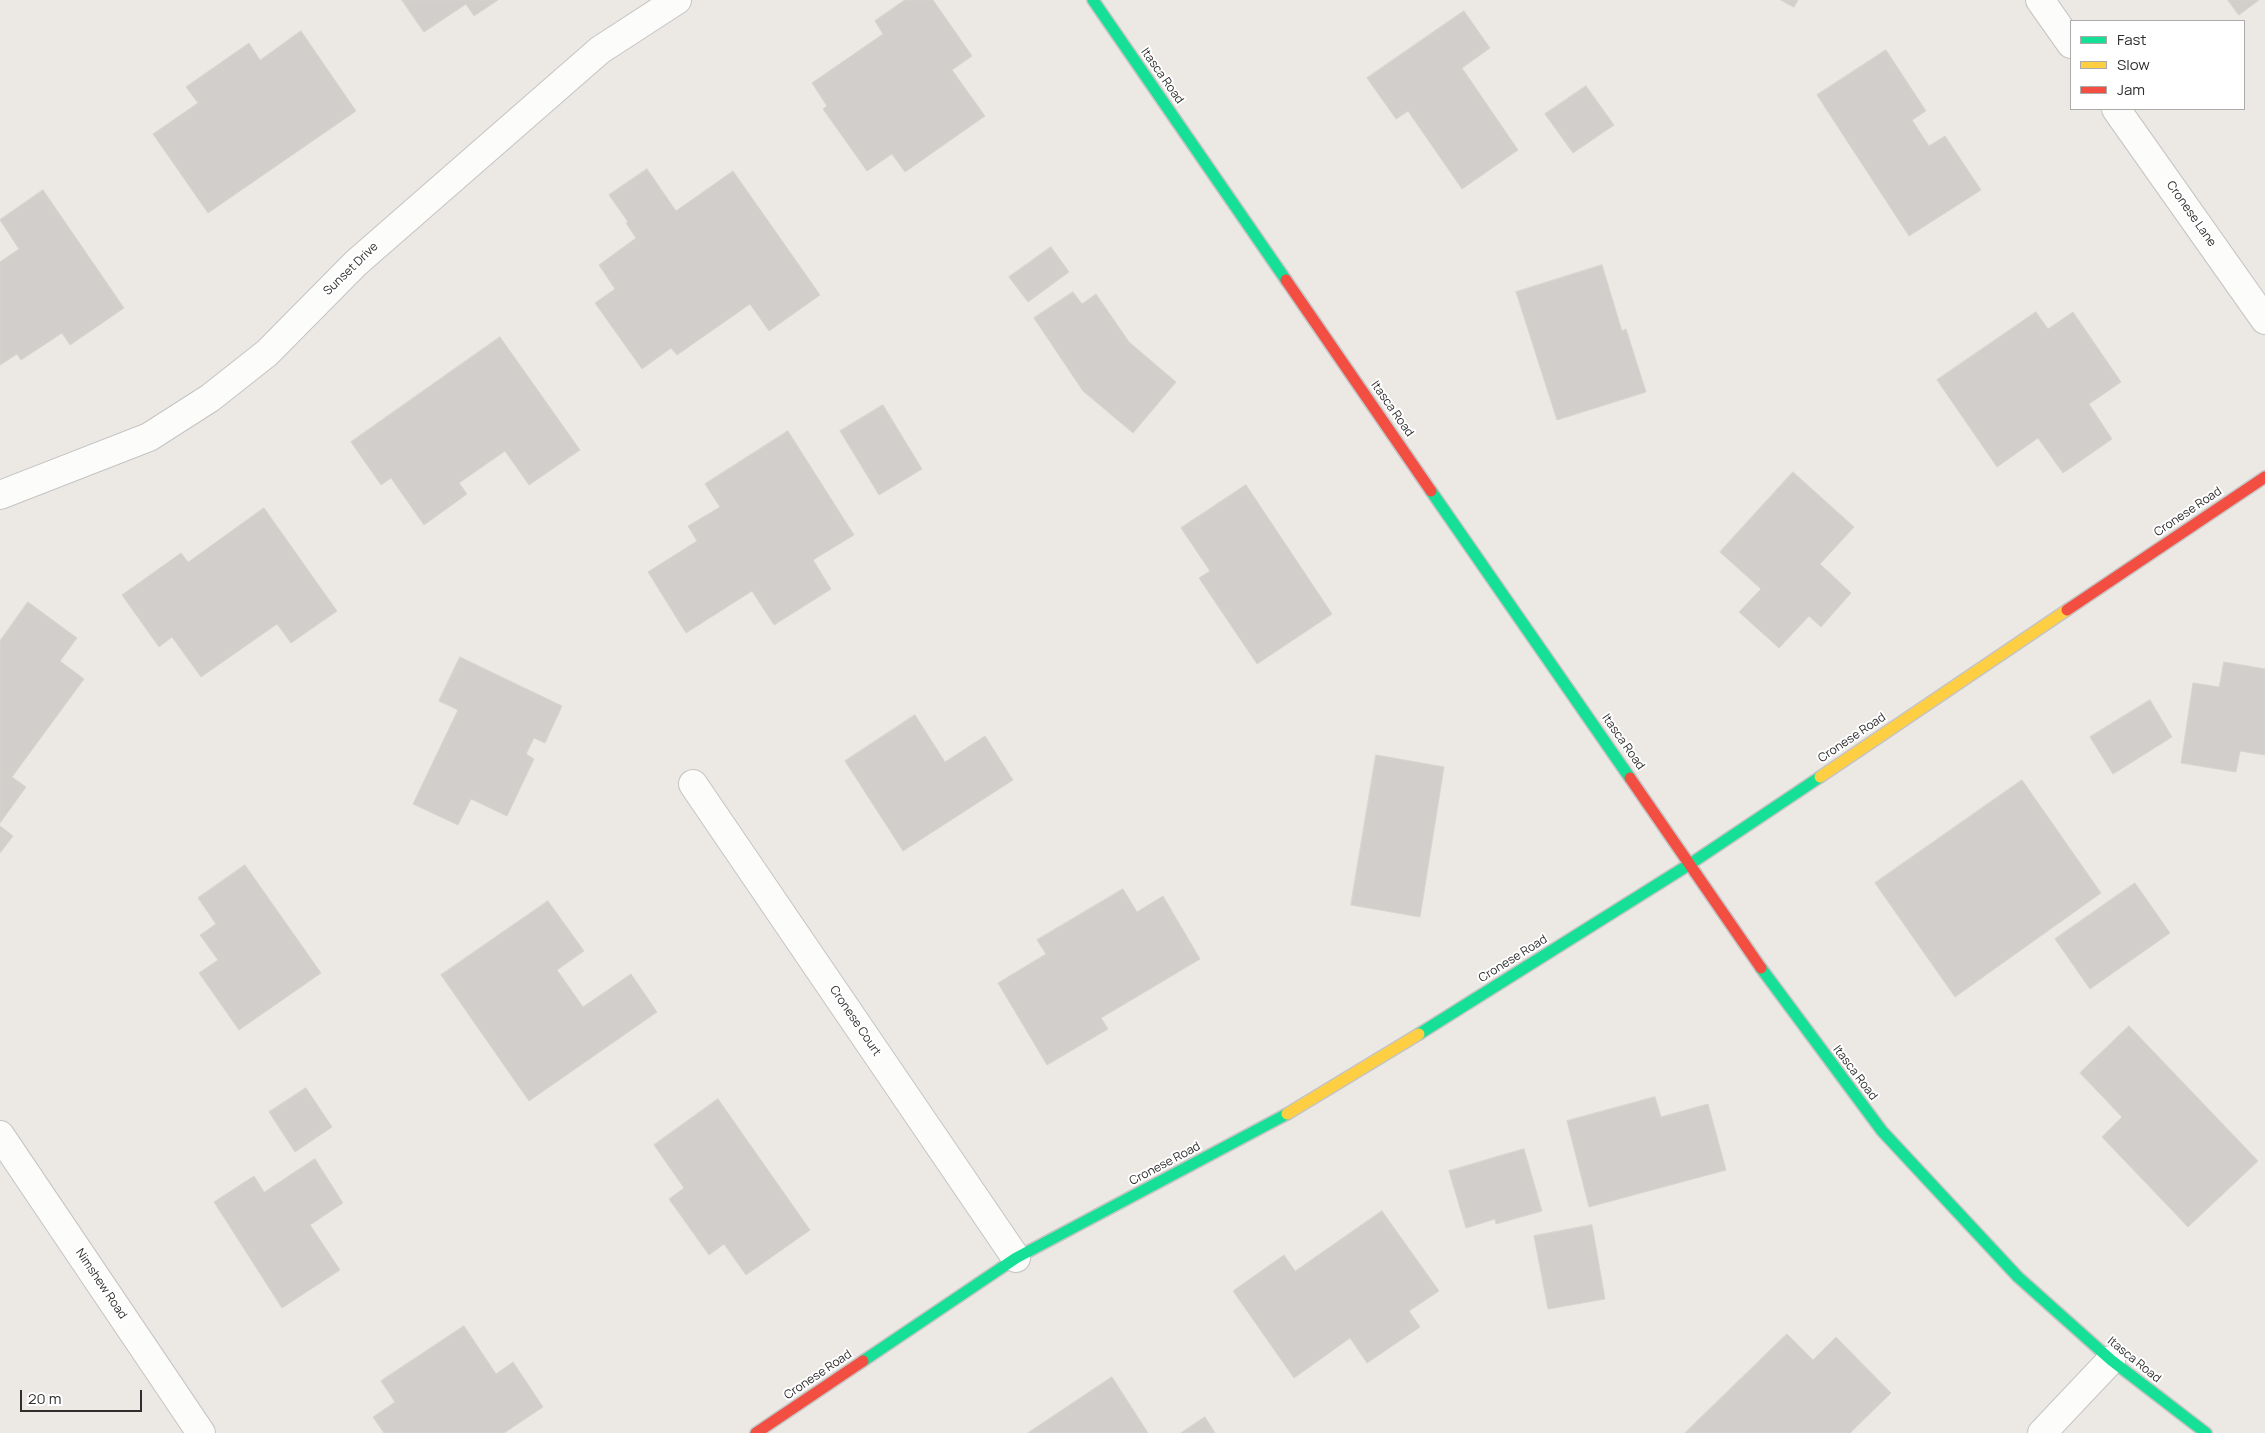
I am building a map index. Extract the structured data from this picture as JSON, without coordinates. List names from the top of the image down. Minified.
{"streets":{"street":["Itasca Road","Cronese Lane","Sunset Drive","Cronese Road","Cronese Court","Nimshew Road"]},"crossings":[["Itasca Road","Cronese Road"],["Cronese Road","Cronese Court"]],"legend":["Fast","Slow","Jam"],"scale_bar":"20 m"}
